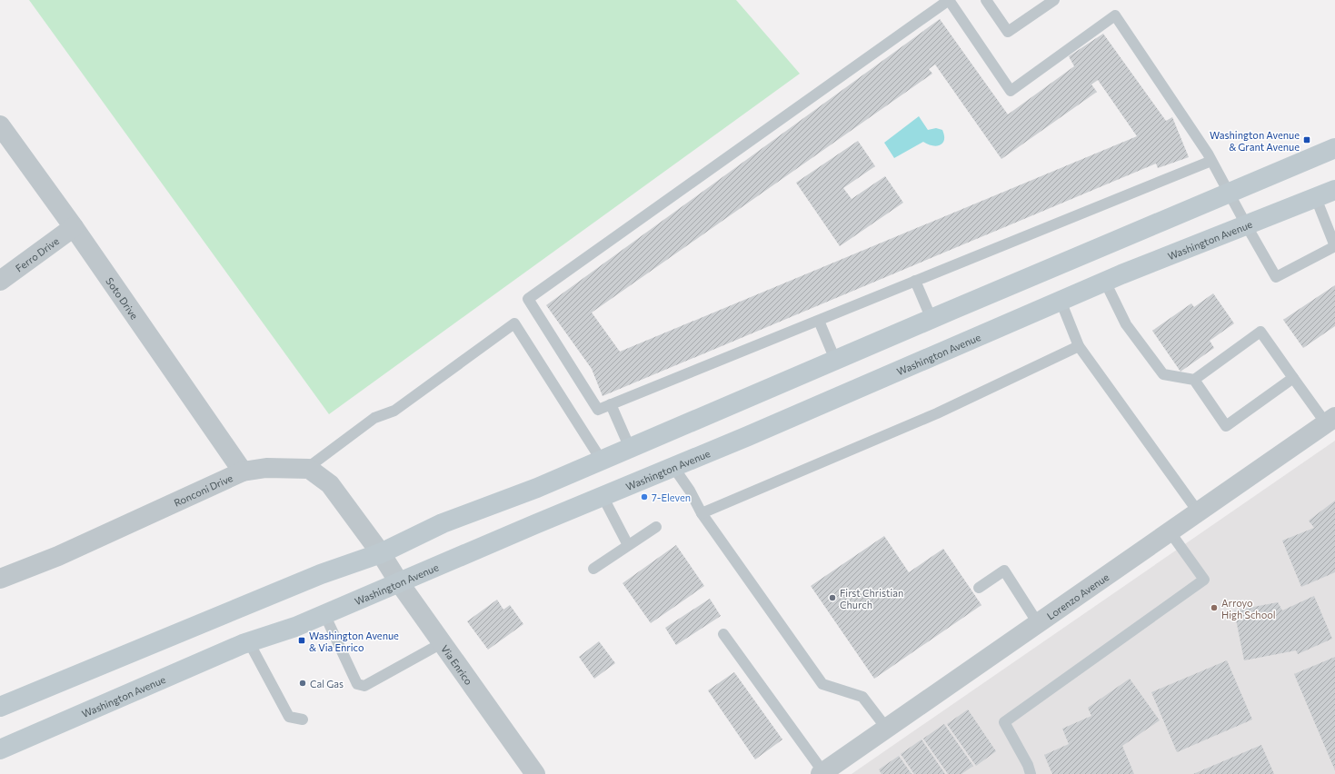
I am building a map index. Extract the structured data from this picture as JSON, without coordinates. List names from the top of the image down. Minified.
{"streets":{"main road":["Washington Avenue"],"street":["Ferro Drive","Soto Drive","Ronconi Drive","Lorenzo Avenue","Via Enrico"]},"crossings":[["Washington Avenue","Via Enrico"],["Ferro Drive","Soto Drive"],["Soto Drive","Ronconi Drive"],["Ronconi Drive","Via Enrico"]],"places":{"transit":["Washington Avenue & Grant Avenue","Washington Avenue & Via Enrico"],"other":["7-Eleven","First Christian Church","Arroyo High School","Cal Gas"]}}
